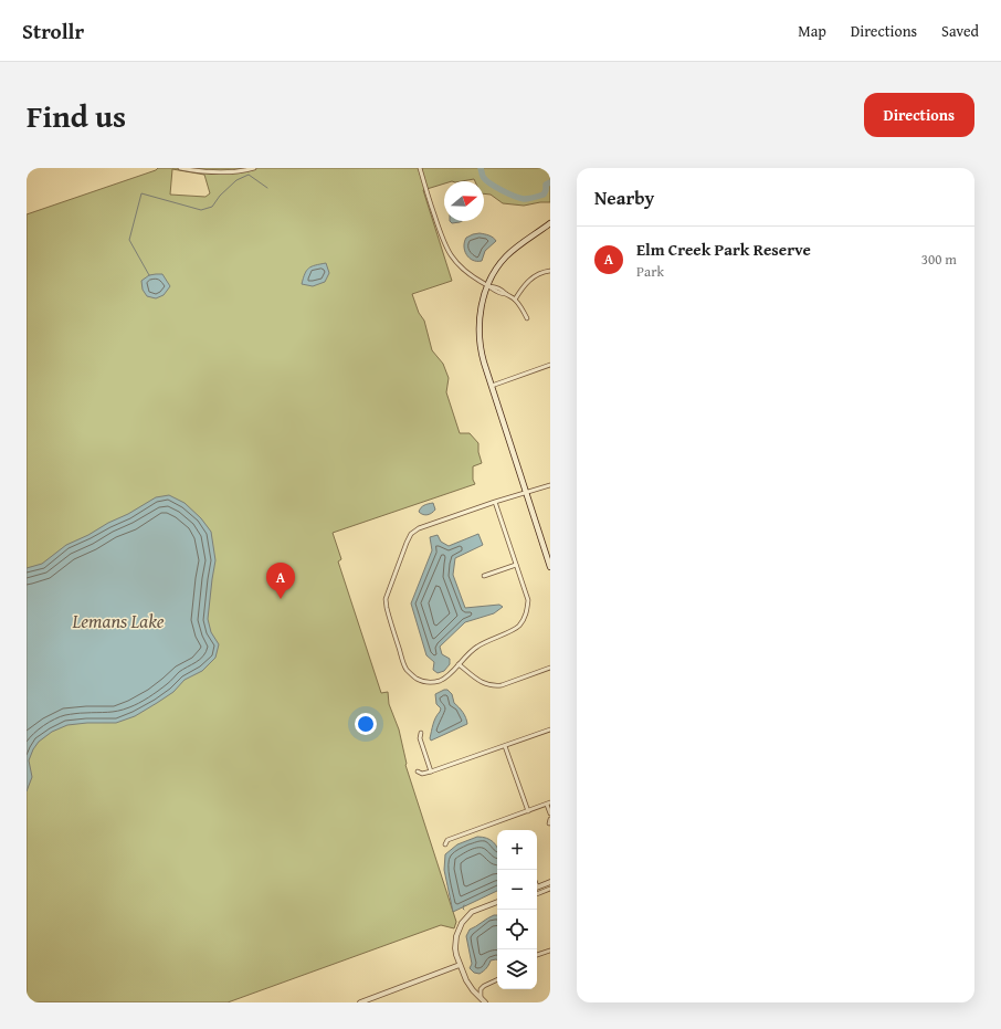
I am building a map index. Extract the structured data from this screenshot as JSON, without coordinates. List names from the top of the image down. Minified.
{"water":["Lemans Lake"],"north":"right","page":{"header":"Strollr","nav":["Map","Directions","Saved"],"title":"Find us","buttons":"Directions","heading":"Nearby","list":[{"mark":"A","name":"Elm Creek Park Reserve","note":"Park","value":"300 m"}],"pins":"A","map_buttons":["+","−"]}}
